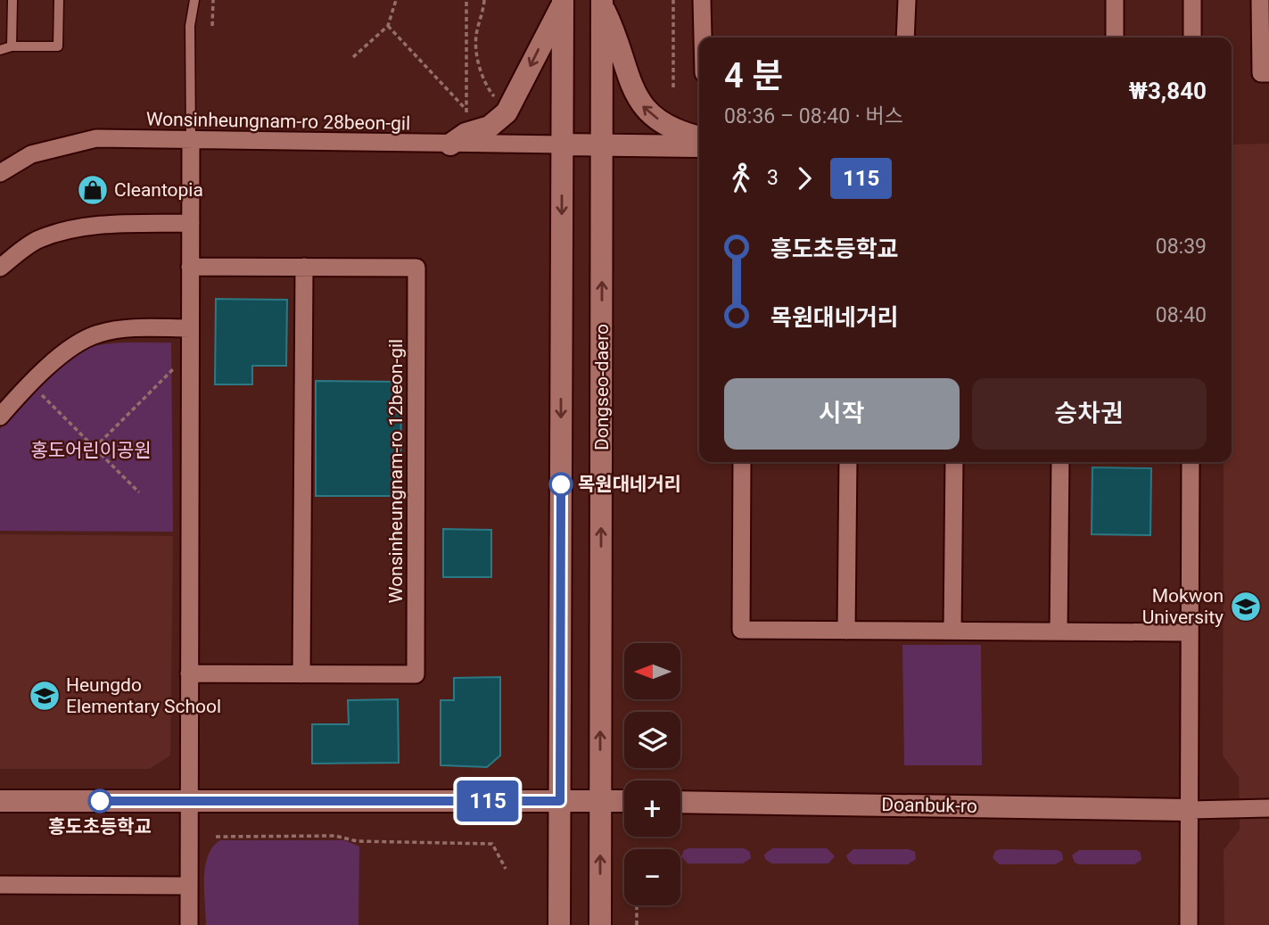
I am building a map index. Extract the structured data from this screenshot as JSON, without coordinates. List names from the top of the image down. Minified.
{"streets":{"street":["Wonsinheungnam-ro 28beon-gil","Dongseo-daero","Wonsinheungnam-ro 12beon-gil","Doanbuk-ro"]},"parks":["홍도어린이공원"],"places":{"shop":["Cleantopia"],"other":["목원대네거리","흥도초등학교"],"school or university":["Mokwon University","Heungdo Elementary School"]},"lines":["bus line 115"],"north":"left","page":{"on_map":"115","heading":["4 분","08:36 – 08:40 · 버스","₩3,840"],"legs":["3","115"],"list":[{"name":"흥도초등학교","value":"08:39"},{"name":"목원대네거리","value":"08:40"}],"buttons":["시작","승차권"],"map_buttons":["+","−"]}}
